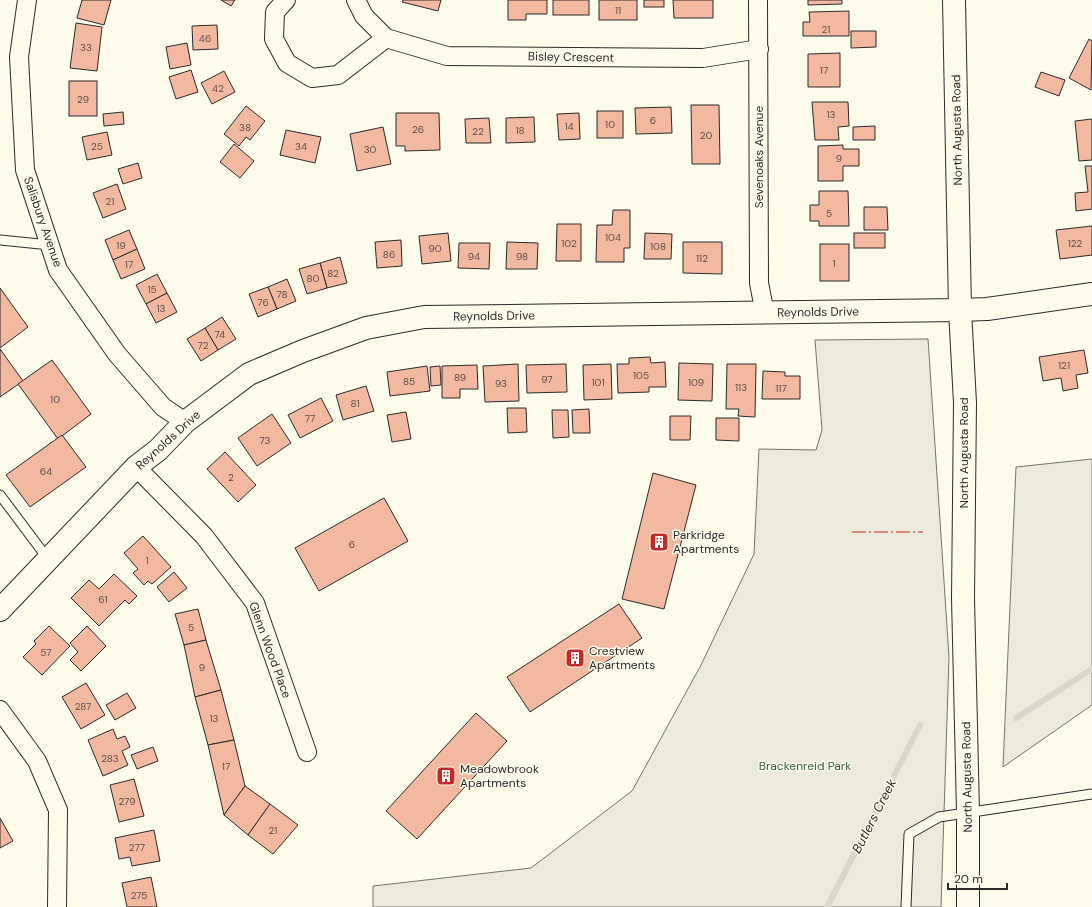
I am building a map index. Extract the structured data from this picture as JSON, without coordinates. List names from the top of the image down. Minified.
{"streets":{"street":["Bisley Crescent","North Augusta Road","Sevenoaks Avenue","Salisbury Avenue","Reynolds Drive","Glenn Wood Place"]},"crossings":[["Bisley Crescent","Sevenoaks Avenue"],["North Augusta Road","Reynolds Drive"],["Sevenoaks Avenue","Reynolds Drive"],["Salisbury Avenue","Reynolds Drive"],["Reynolds Drive","Glenn Wood Place"]],"water":["Butlers Creek"],"parks":["Brackenreid Park"],"places":{"building":["Parkridge Apartments","Crestview Apartments","Meadowbrook Apartments"]},"house_numbers":["11","21","46","33","17","42","29","13","6","10","14","38","26","18","22","20","25","34","30","9","21","5","104","102","122","19","108","90","86","94","98","112","1","17","82","80","15","78","76","13","74","72","121","105","89","97","85","101","109","93","113","117","10","81","77","73","64","2","6","1","61","5","57","9","287","13","283","17","279","21","277","275"],"scale_bar":"20 m"}
